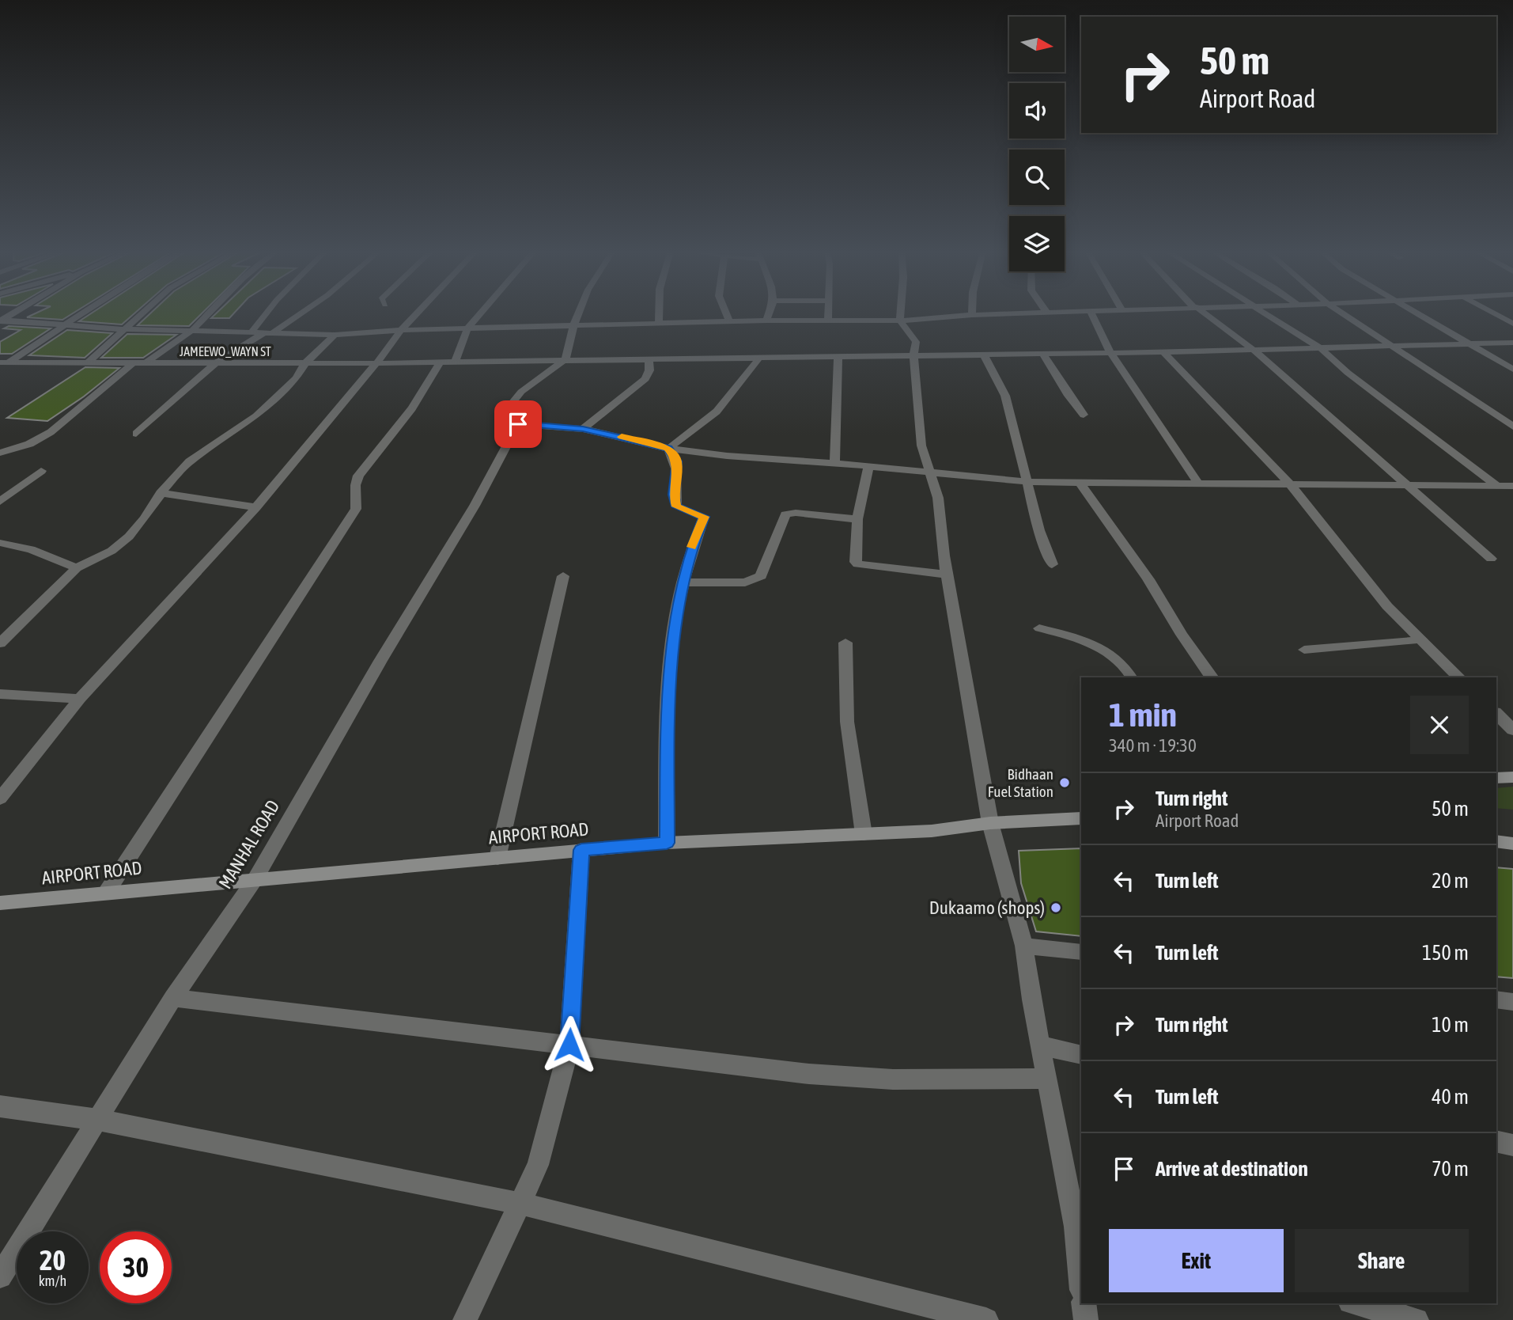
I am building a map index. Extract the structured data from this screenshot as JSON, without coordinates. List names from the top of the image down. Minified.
{"streets":{"main road":["AIRPORT ROAD"],"street":["JAMEEWO_WAYN ST","MANHAL ROAD"]},"crossings":[["AIRPORT ROAD","MANHAL ROAD"]],"places":["Bidhaan Fuel Station","Dukaamo (shops)"],"north":"right","page":{"turn":["50 m","Airport Road"],"heading":["1 min","340 m · 19:30"],"list":[{"name":"Turn right","note":"Airport Road","value":"50 m"},{"name":"Turn left","value":"20 m"},{"name":"Turn left","value":"150 m"},{"name":"Turn right","value":"10 m"},{"name":"Turn left","value":"40 m"},{"name":"Arrive at destination","value":"70 m"}],"buttons":["Exit","Share"],"speed":"20 km/h","limit":"30"}}
